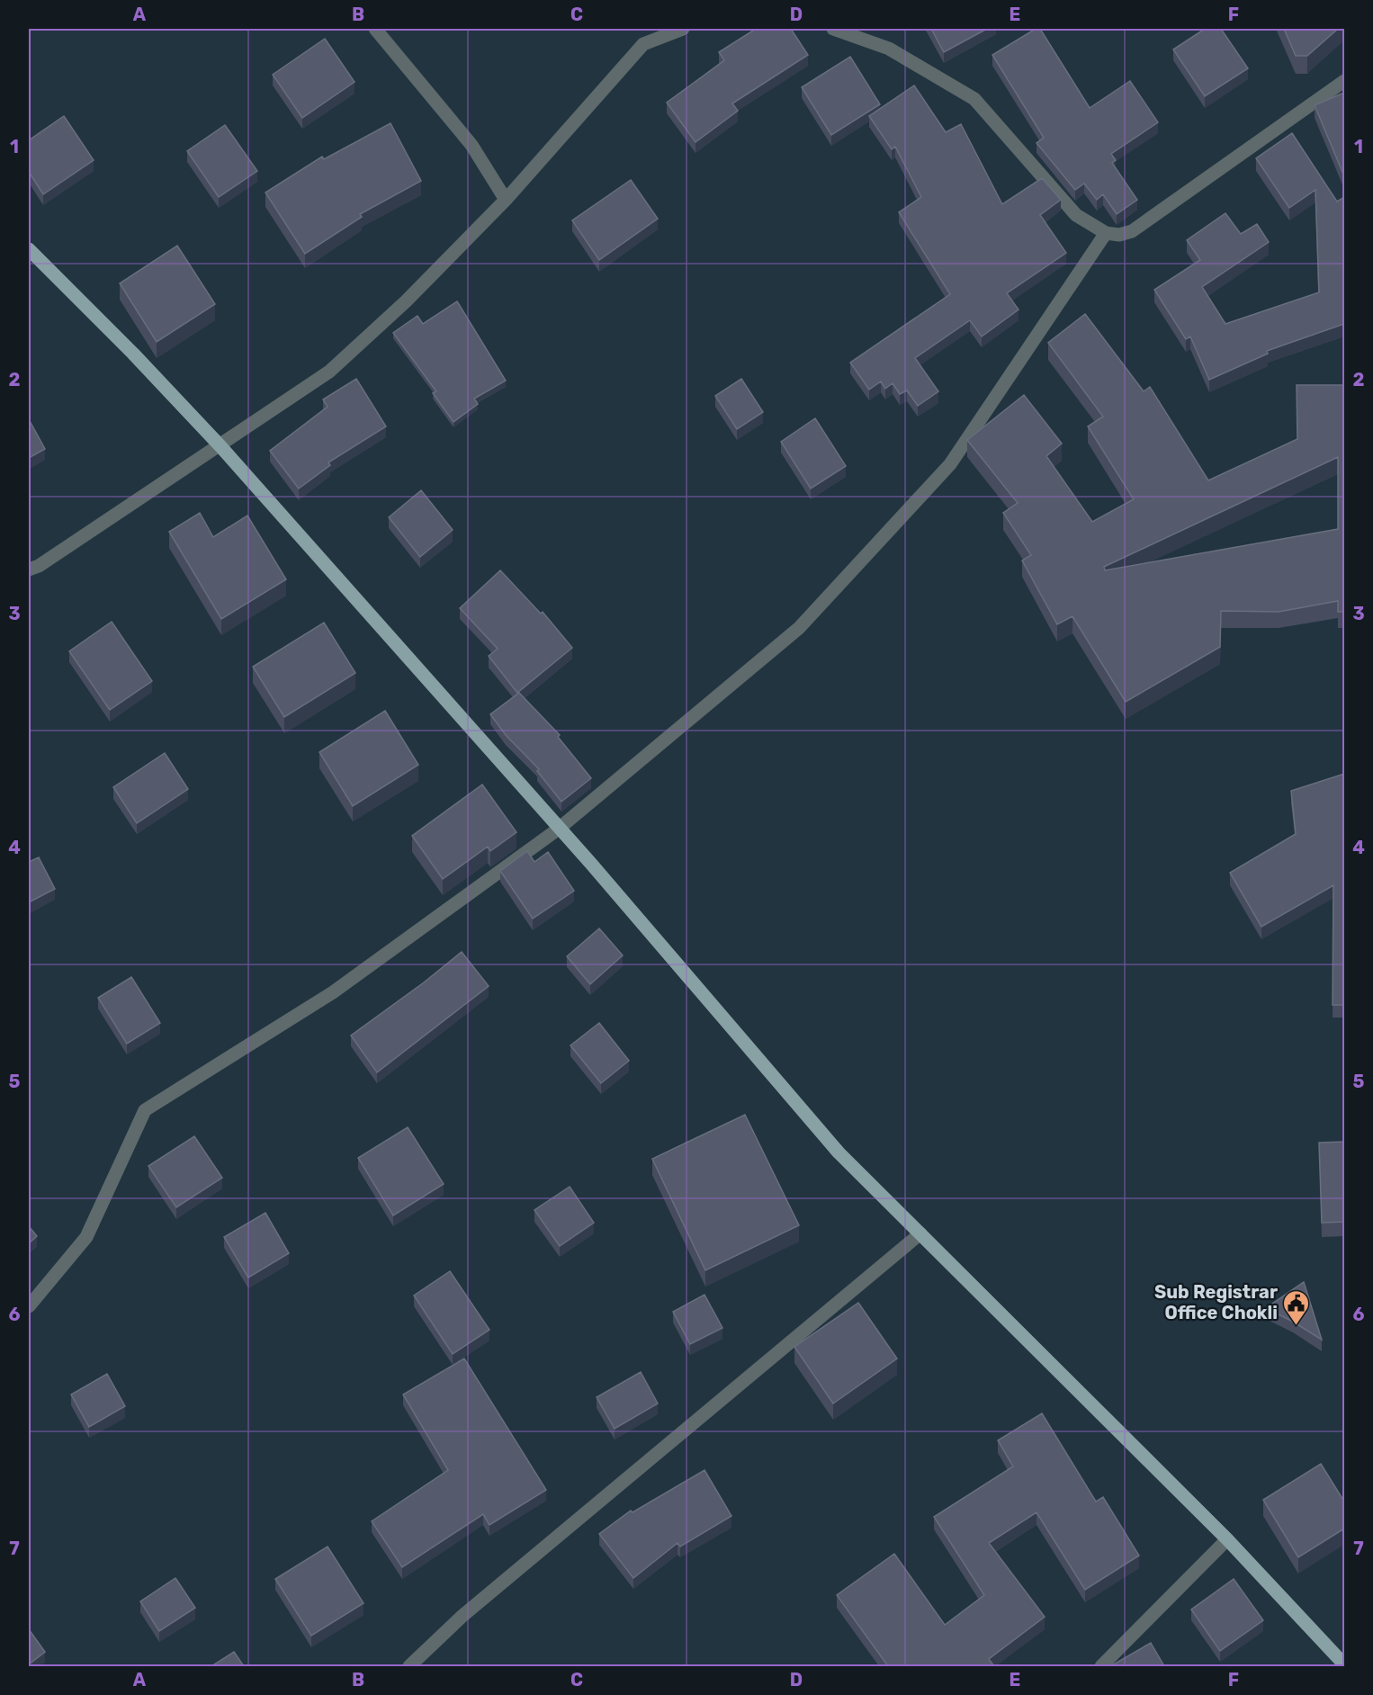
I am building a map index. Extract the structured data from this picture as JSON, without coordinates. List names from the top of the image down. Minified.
{"places":{"public building":["Sub Registrar Office Chokli"]},"grid":{"columns":["A","B","C","D","E","F"],"rows":["1","2","3","4","5","6","7"]}}
